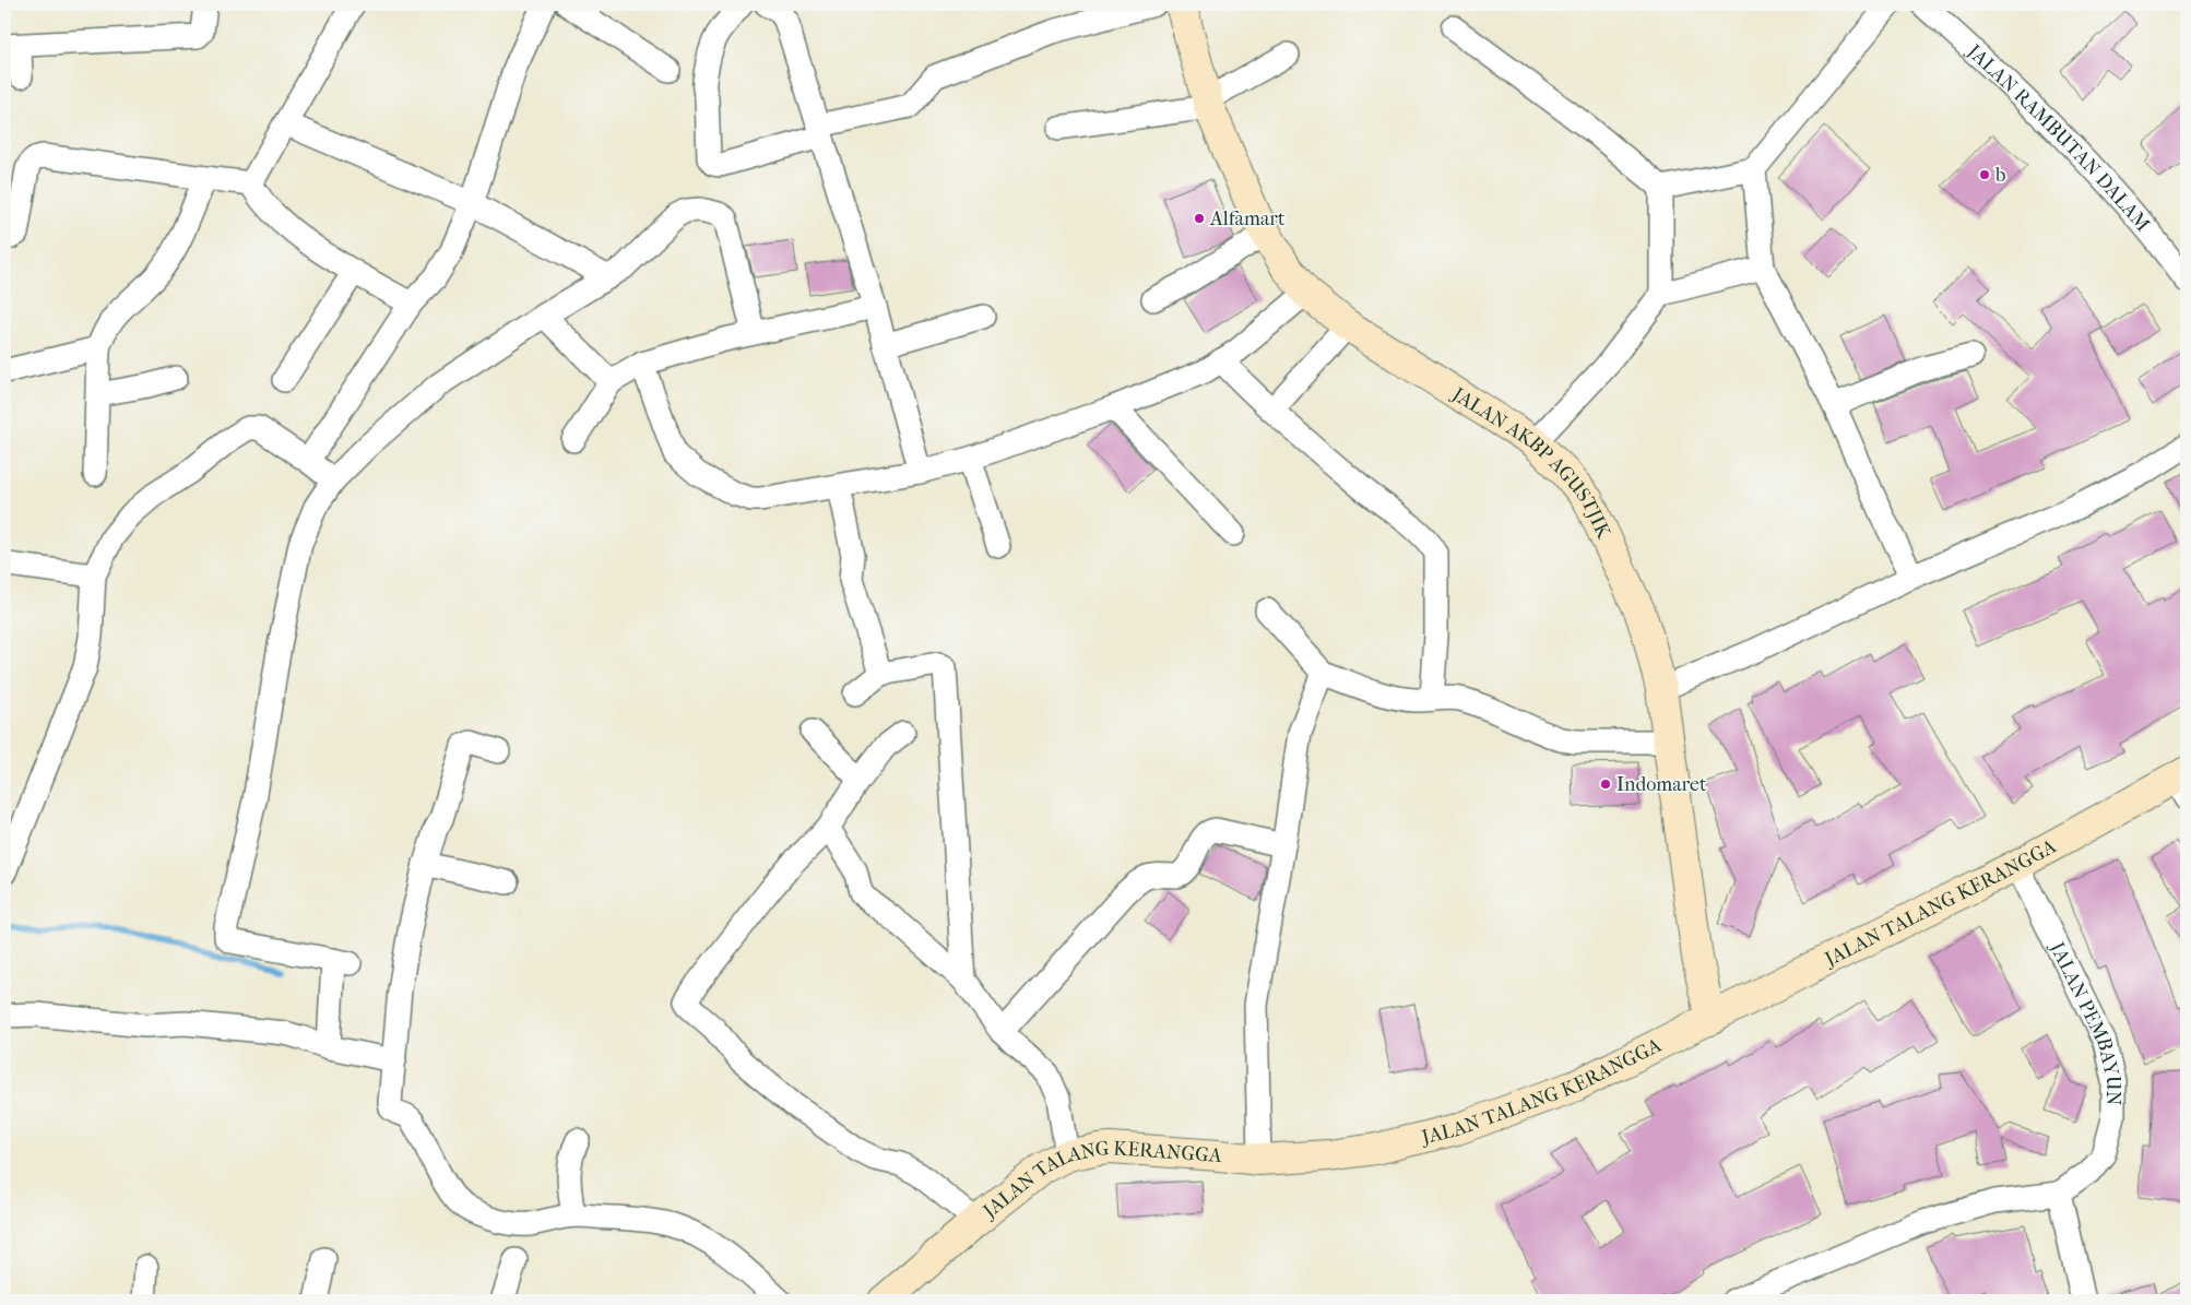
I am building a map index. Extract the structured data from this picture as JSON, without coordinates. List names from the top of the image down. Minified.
{"streets":{"street":["JALAN RAMBUTAN DALAM","JALAN AKBP AGUSTJIK","JALAN TALANG KERANGGA","JALAN PEMBAYUN"]},"crossings":[["JALAN AKBP AGUSTJIK","JALAN TALANG KERANGGA"],["JALAN TALANG KERANGGA","JALAN PEMBAYUN"]],"places":["b","Alfamart","Indomaret"]}
